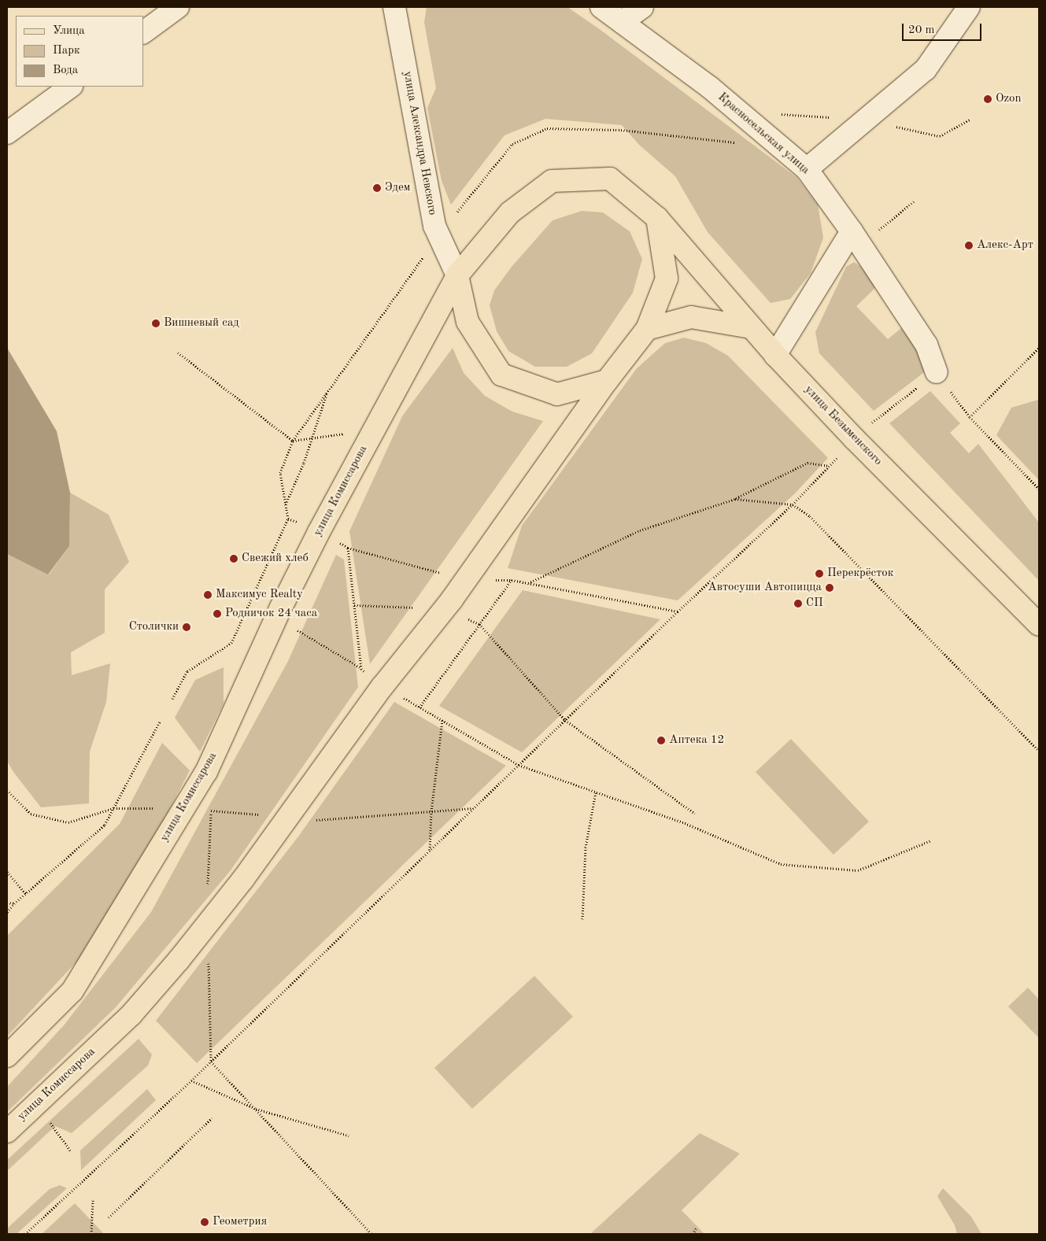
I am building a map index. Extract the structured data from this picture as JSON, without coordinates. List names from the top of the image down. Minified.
{"streets":{"main road":["улица Безыменского","улица Комиссарова"],"street":["Красносельская улица","улица Александра Невского"]},"crossings":[["улица Александра Невского","улица Комиссарова"],["улица Безыменского","улица Комиссарова"]],"places":["Ozon","Эдем","Алекс-Арт","Вишневый сад","Свежий хлеб","Перекрёсток","Автосуши Автопицца","Максимус Realty","СП","Родничок 24 часа","Столички","Аптека 12","Геометрия"],"legend":["Улица","Парк","Вода"],"scale_bar":"20 m"}
